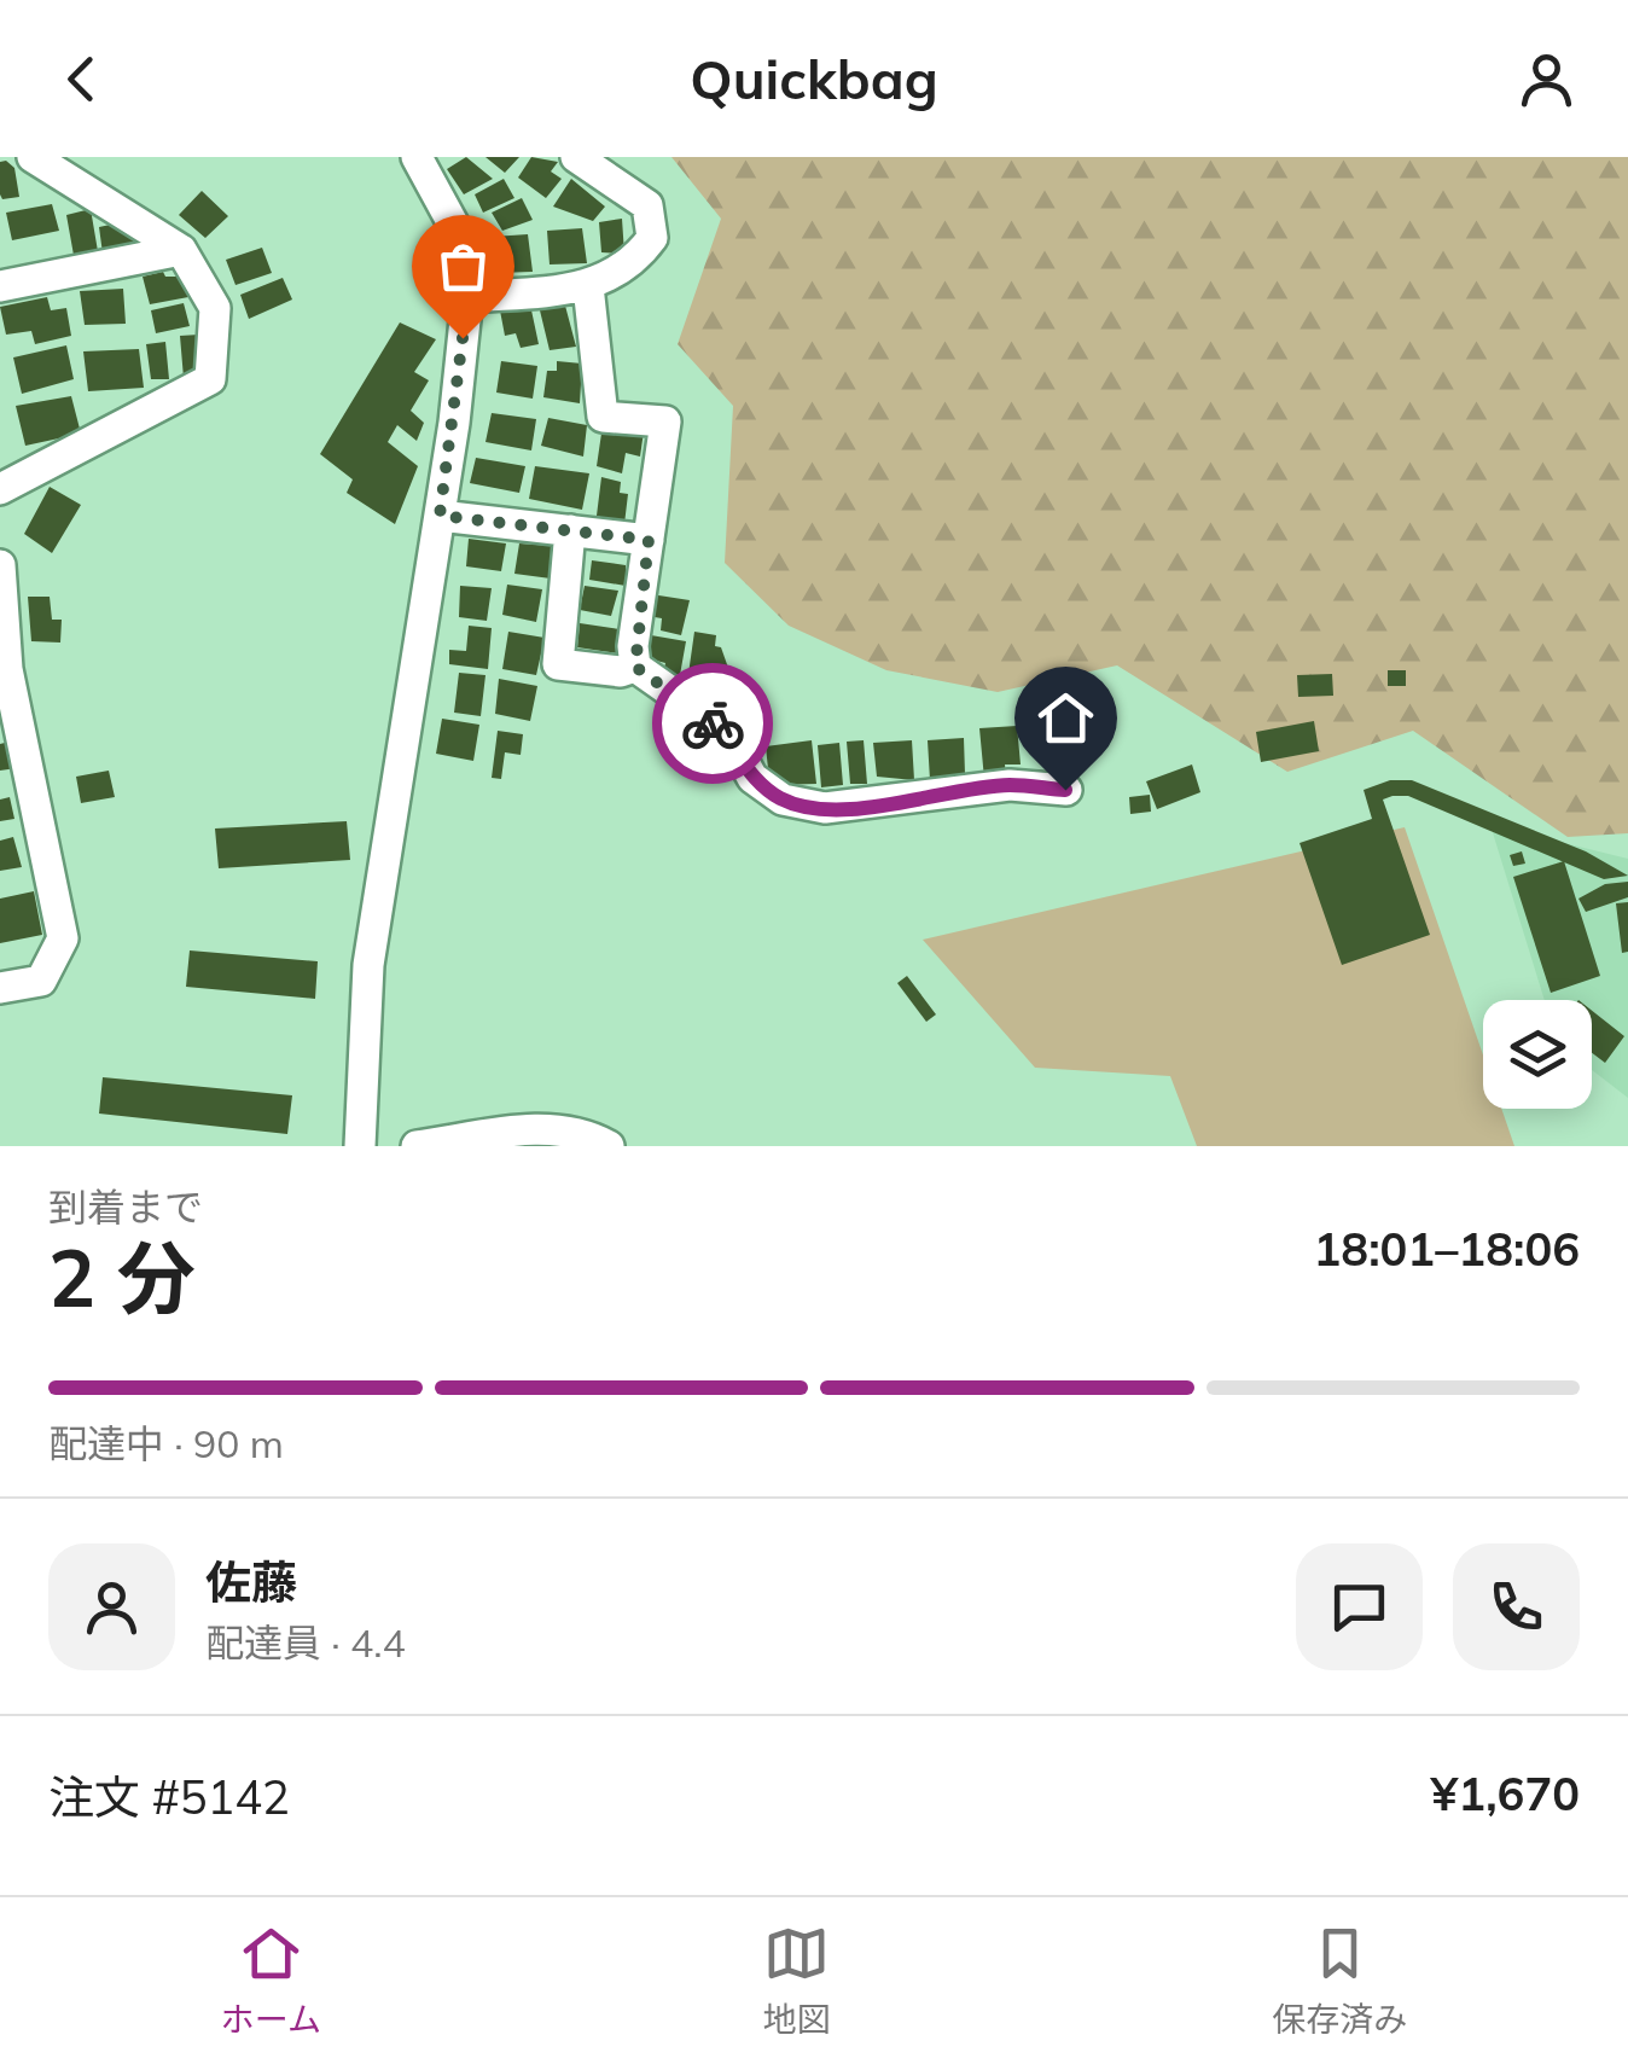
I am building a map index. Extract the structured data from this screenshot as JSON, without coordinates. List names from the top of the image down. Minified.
{"page":{"header":"Quickbag","heading":["2 分","到着まで","18:01–18:06"],"panel":["佐藤","配達員 · 4.4","注文 #5142","¥1,670"],"bar":"配達中 · 90 m","tabs":["ホーム","地図","保存済み"]}}
